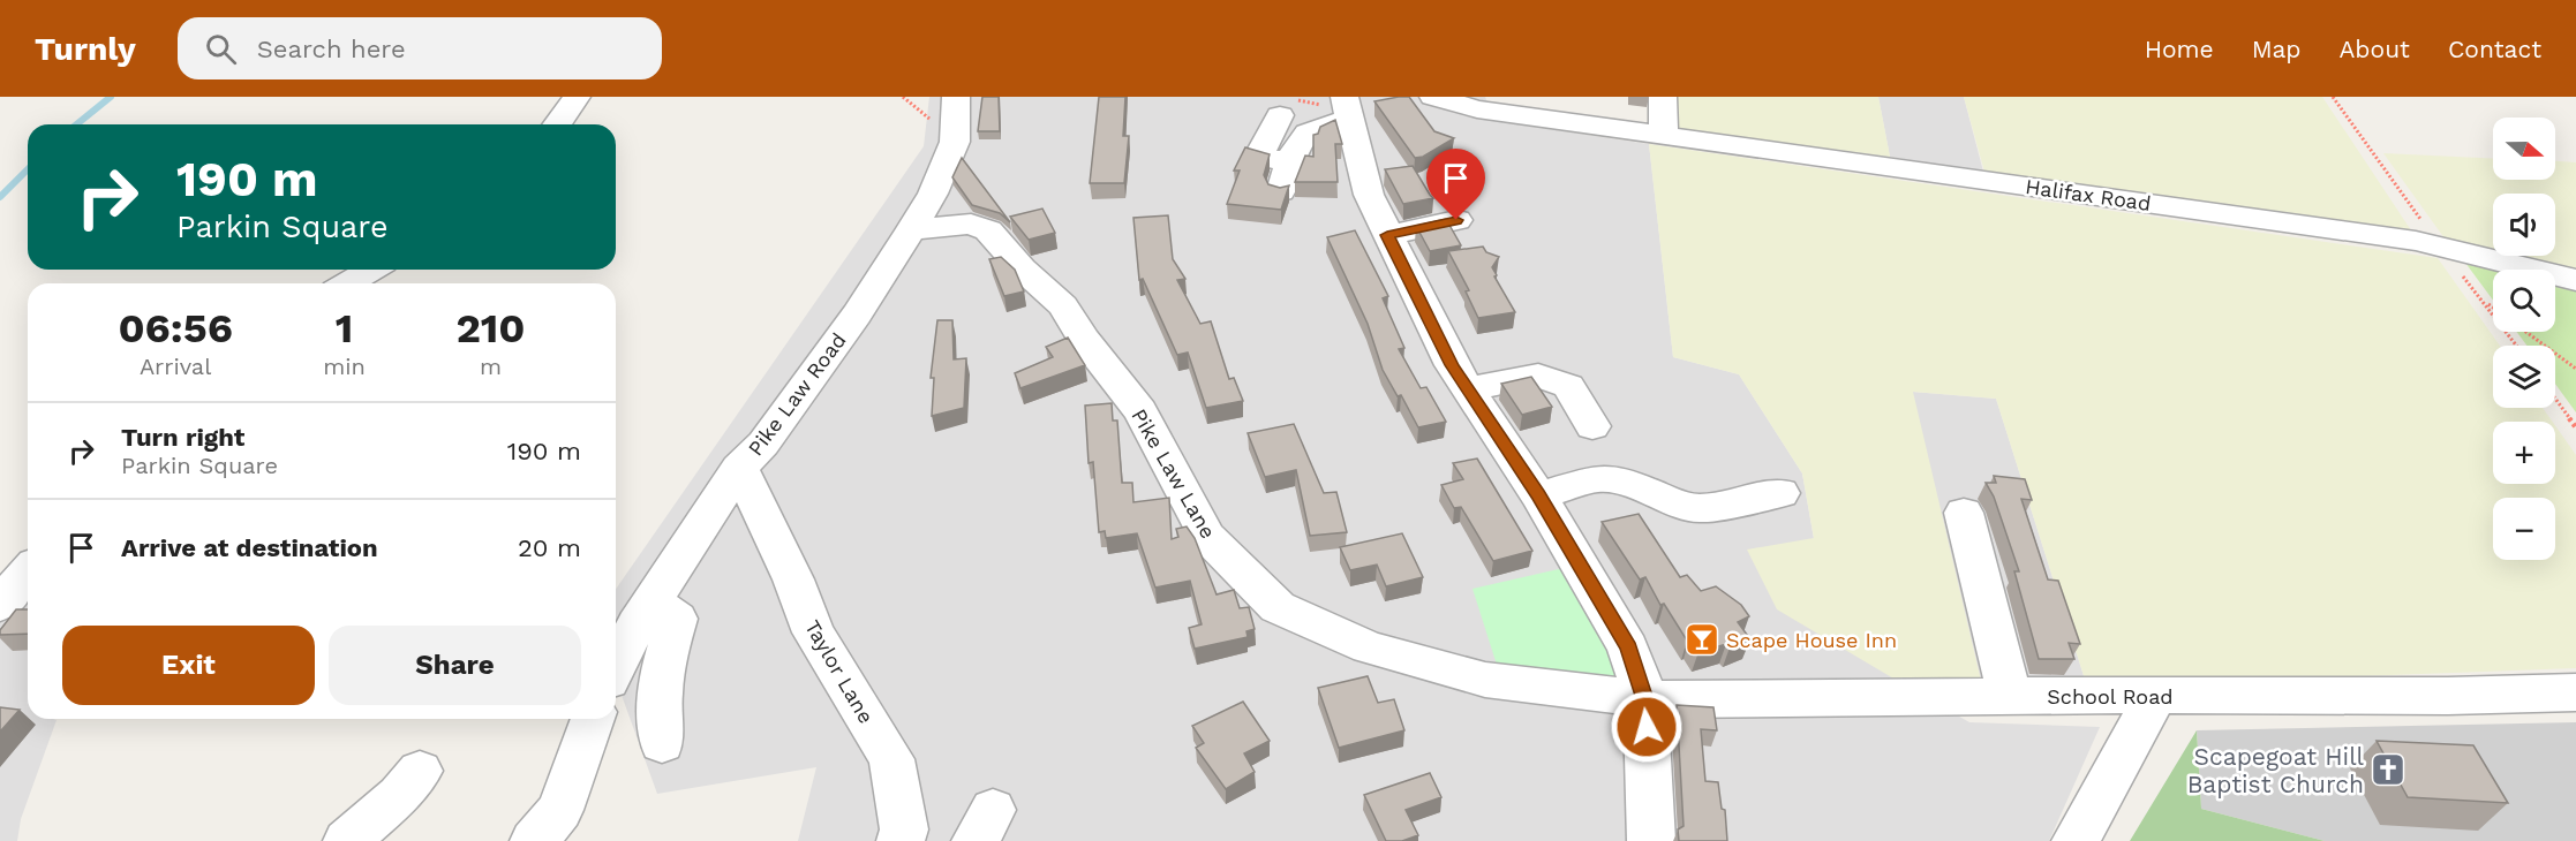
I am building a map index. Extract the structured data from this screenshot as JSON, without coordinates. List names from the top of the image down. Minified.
{"streets":{"street":["Halifax Road","Pike Law Road","Pike Law Lane","Taylor Lane","School Road"]},"crossings":[["Pike Law Road","Pike Law Lane"],["Pike Law Road","Taylor Lane"],["Pike Law Lane","School Road"]],"places":{"bar":["Scape House Inn"],"church":["Scapegoat Hill Baptist Church"]},"north":"right","page":{"header":"Turnly","search":"Search here","nav":["Home","Map","About","Contact"],"map_buttons":["+","−"],"turn":["190 m","Parkin Square"],"eta":["06:56","Arrival","1","min","210","m"],"list":[{"name":"Turn right","note":"Parkin Square","value":"190 m"},{"name":"Arrive at destination","value":"20 m"}],"buttons":["Exit","Share"]}}
